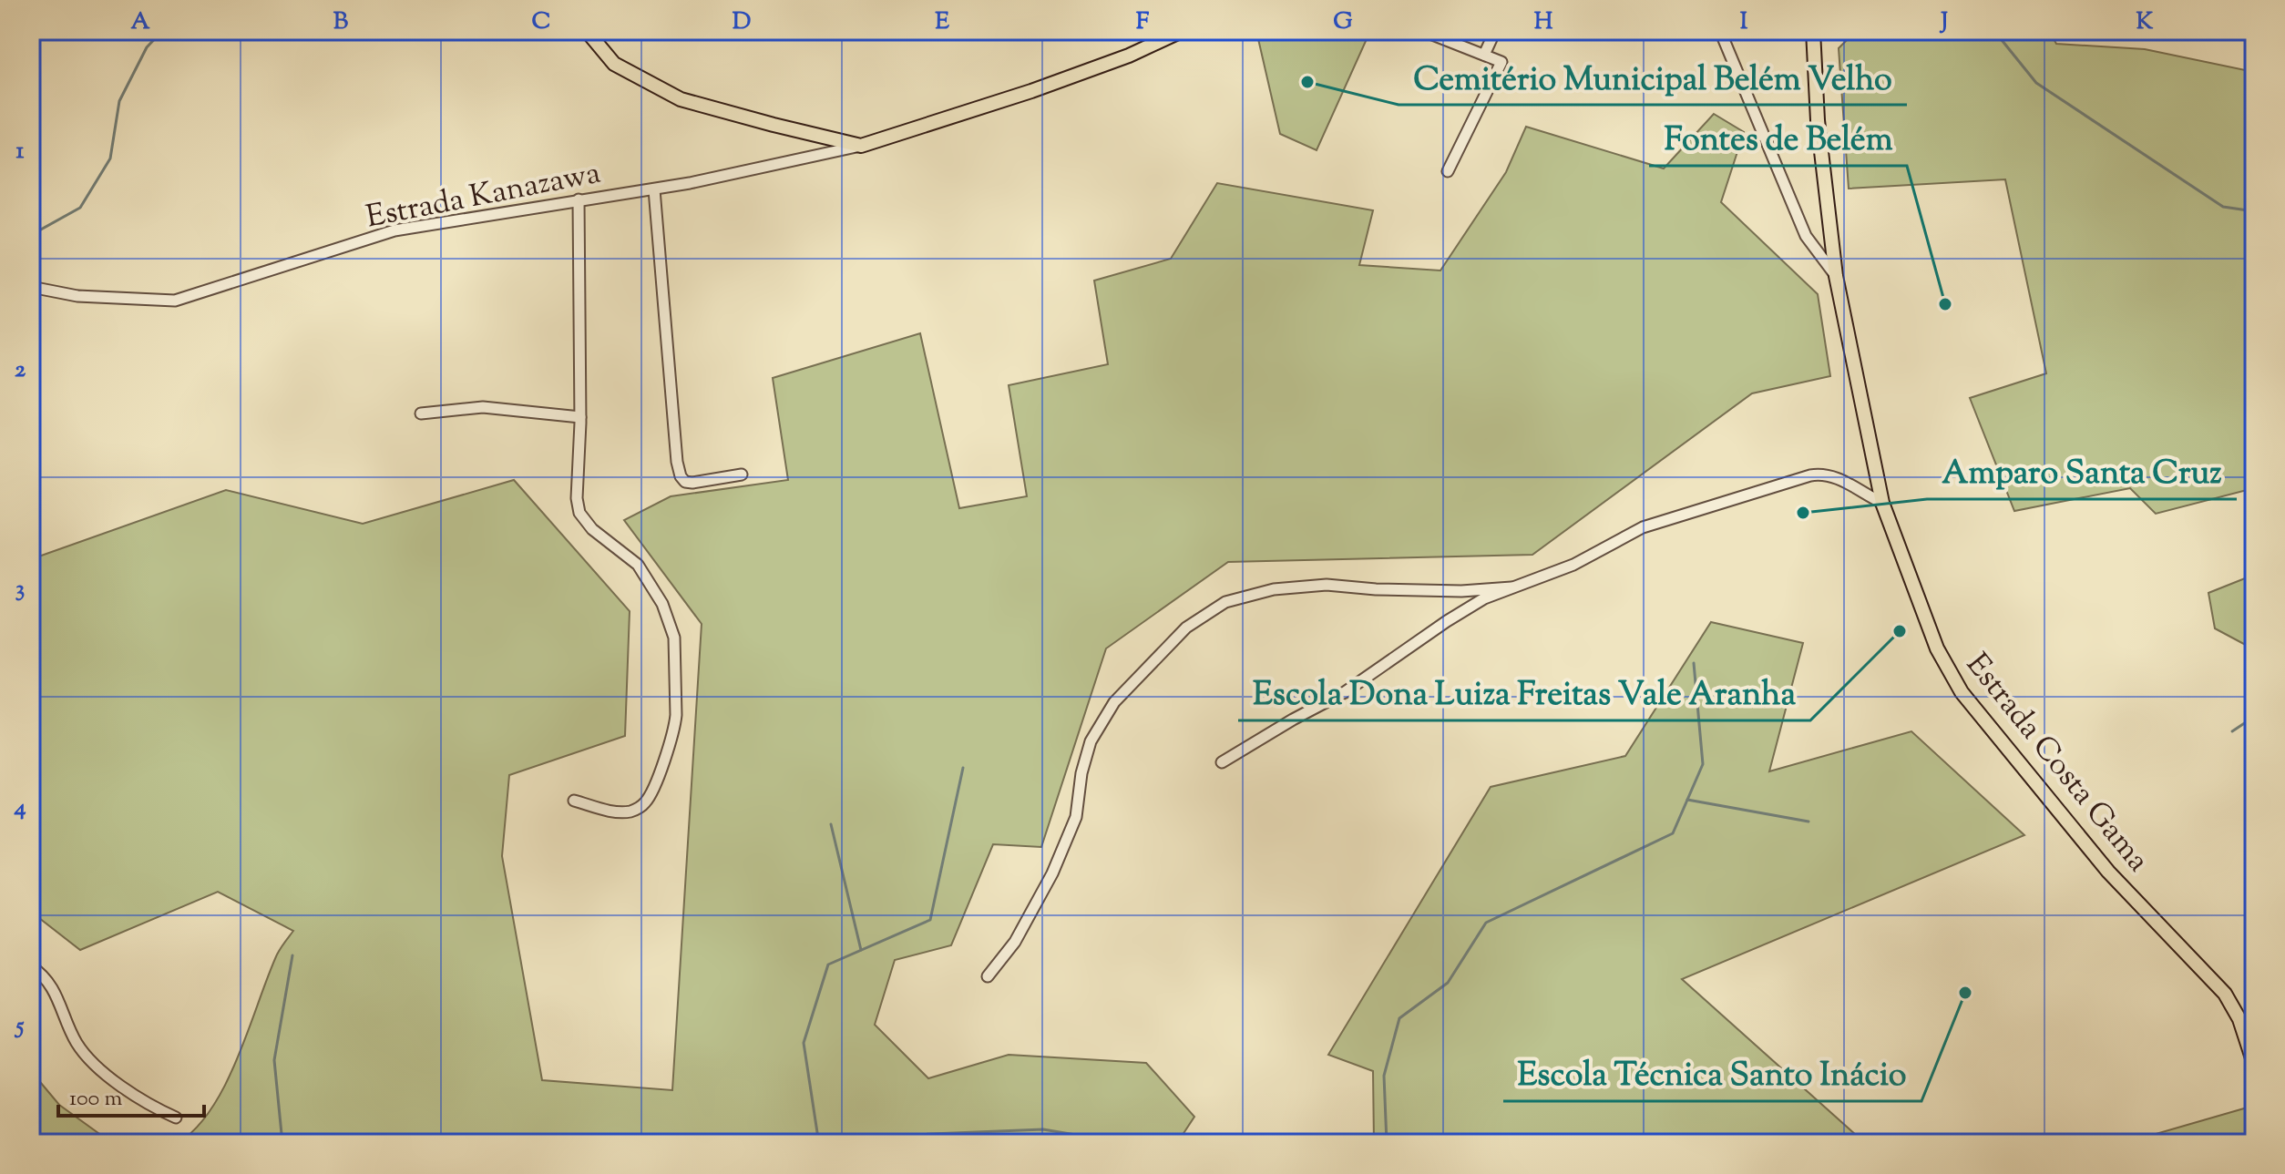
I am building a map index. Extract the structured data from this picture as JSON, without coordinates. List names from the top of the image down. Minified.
{"streets":{"main road":["Estrada Costa Gama"],"street":["Estrada Kanazawa"]},"places":["Cemitério Municipal Belém Velho","Fontes de Belém","Amparo Santa Cruz","Escola Dona Luiza Freitas Vale Aranha","Escola Técnica Santo Inácio"],"scale_bar":"100 m","grid":{"columns":["A","B","C","D","E","F","G","H","I","J","K"],"rows":["1","2","3","4","5"]}}
